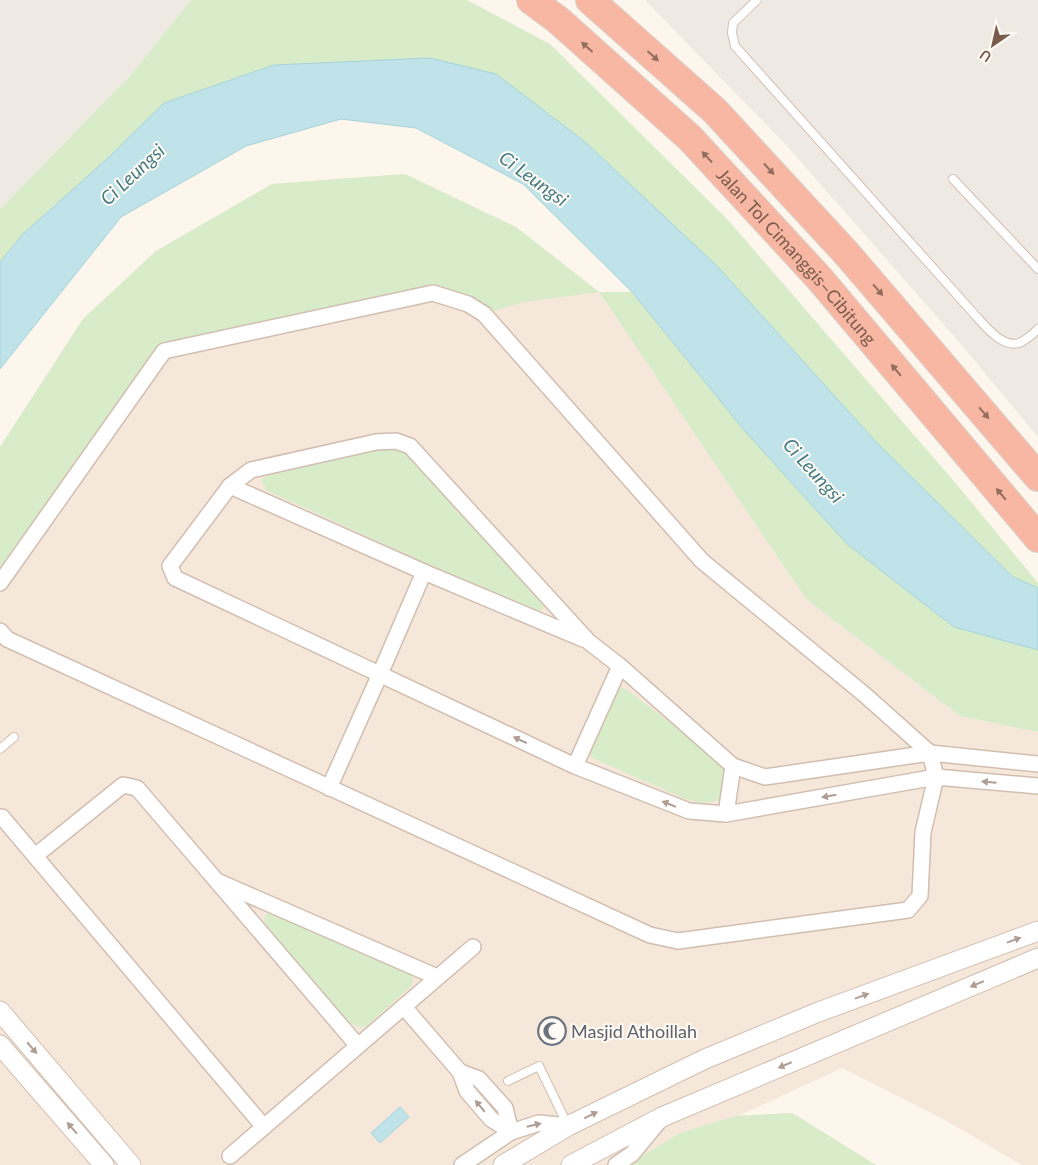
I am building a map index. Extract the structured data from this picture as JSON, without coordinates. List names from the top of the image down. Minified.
{"streets":{"highway":["Jalan Tol Cimanggis–Cibitung"]},"water":["Ci Leungsi"],"places":{"mosque":["Masjid Athoillah"]},"north":"bottom left"}
